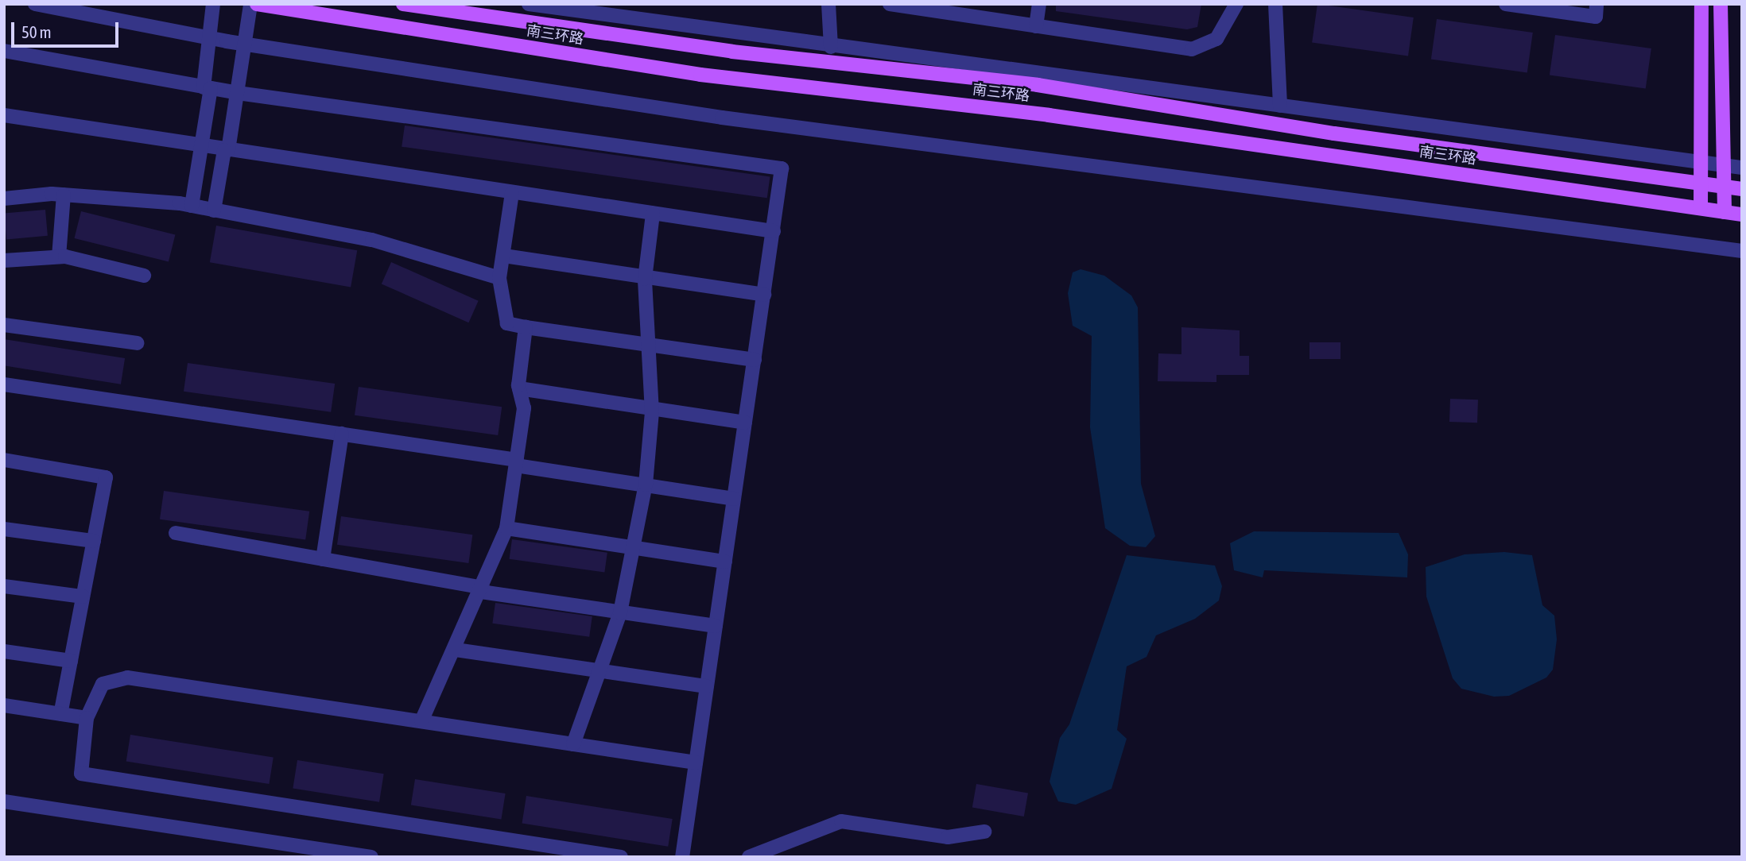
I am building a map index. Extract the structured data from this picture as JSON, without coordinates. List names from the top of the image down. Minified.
{"streets":{"main road":["南三环路"]},"scale_bar":"50 m"}
